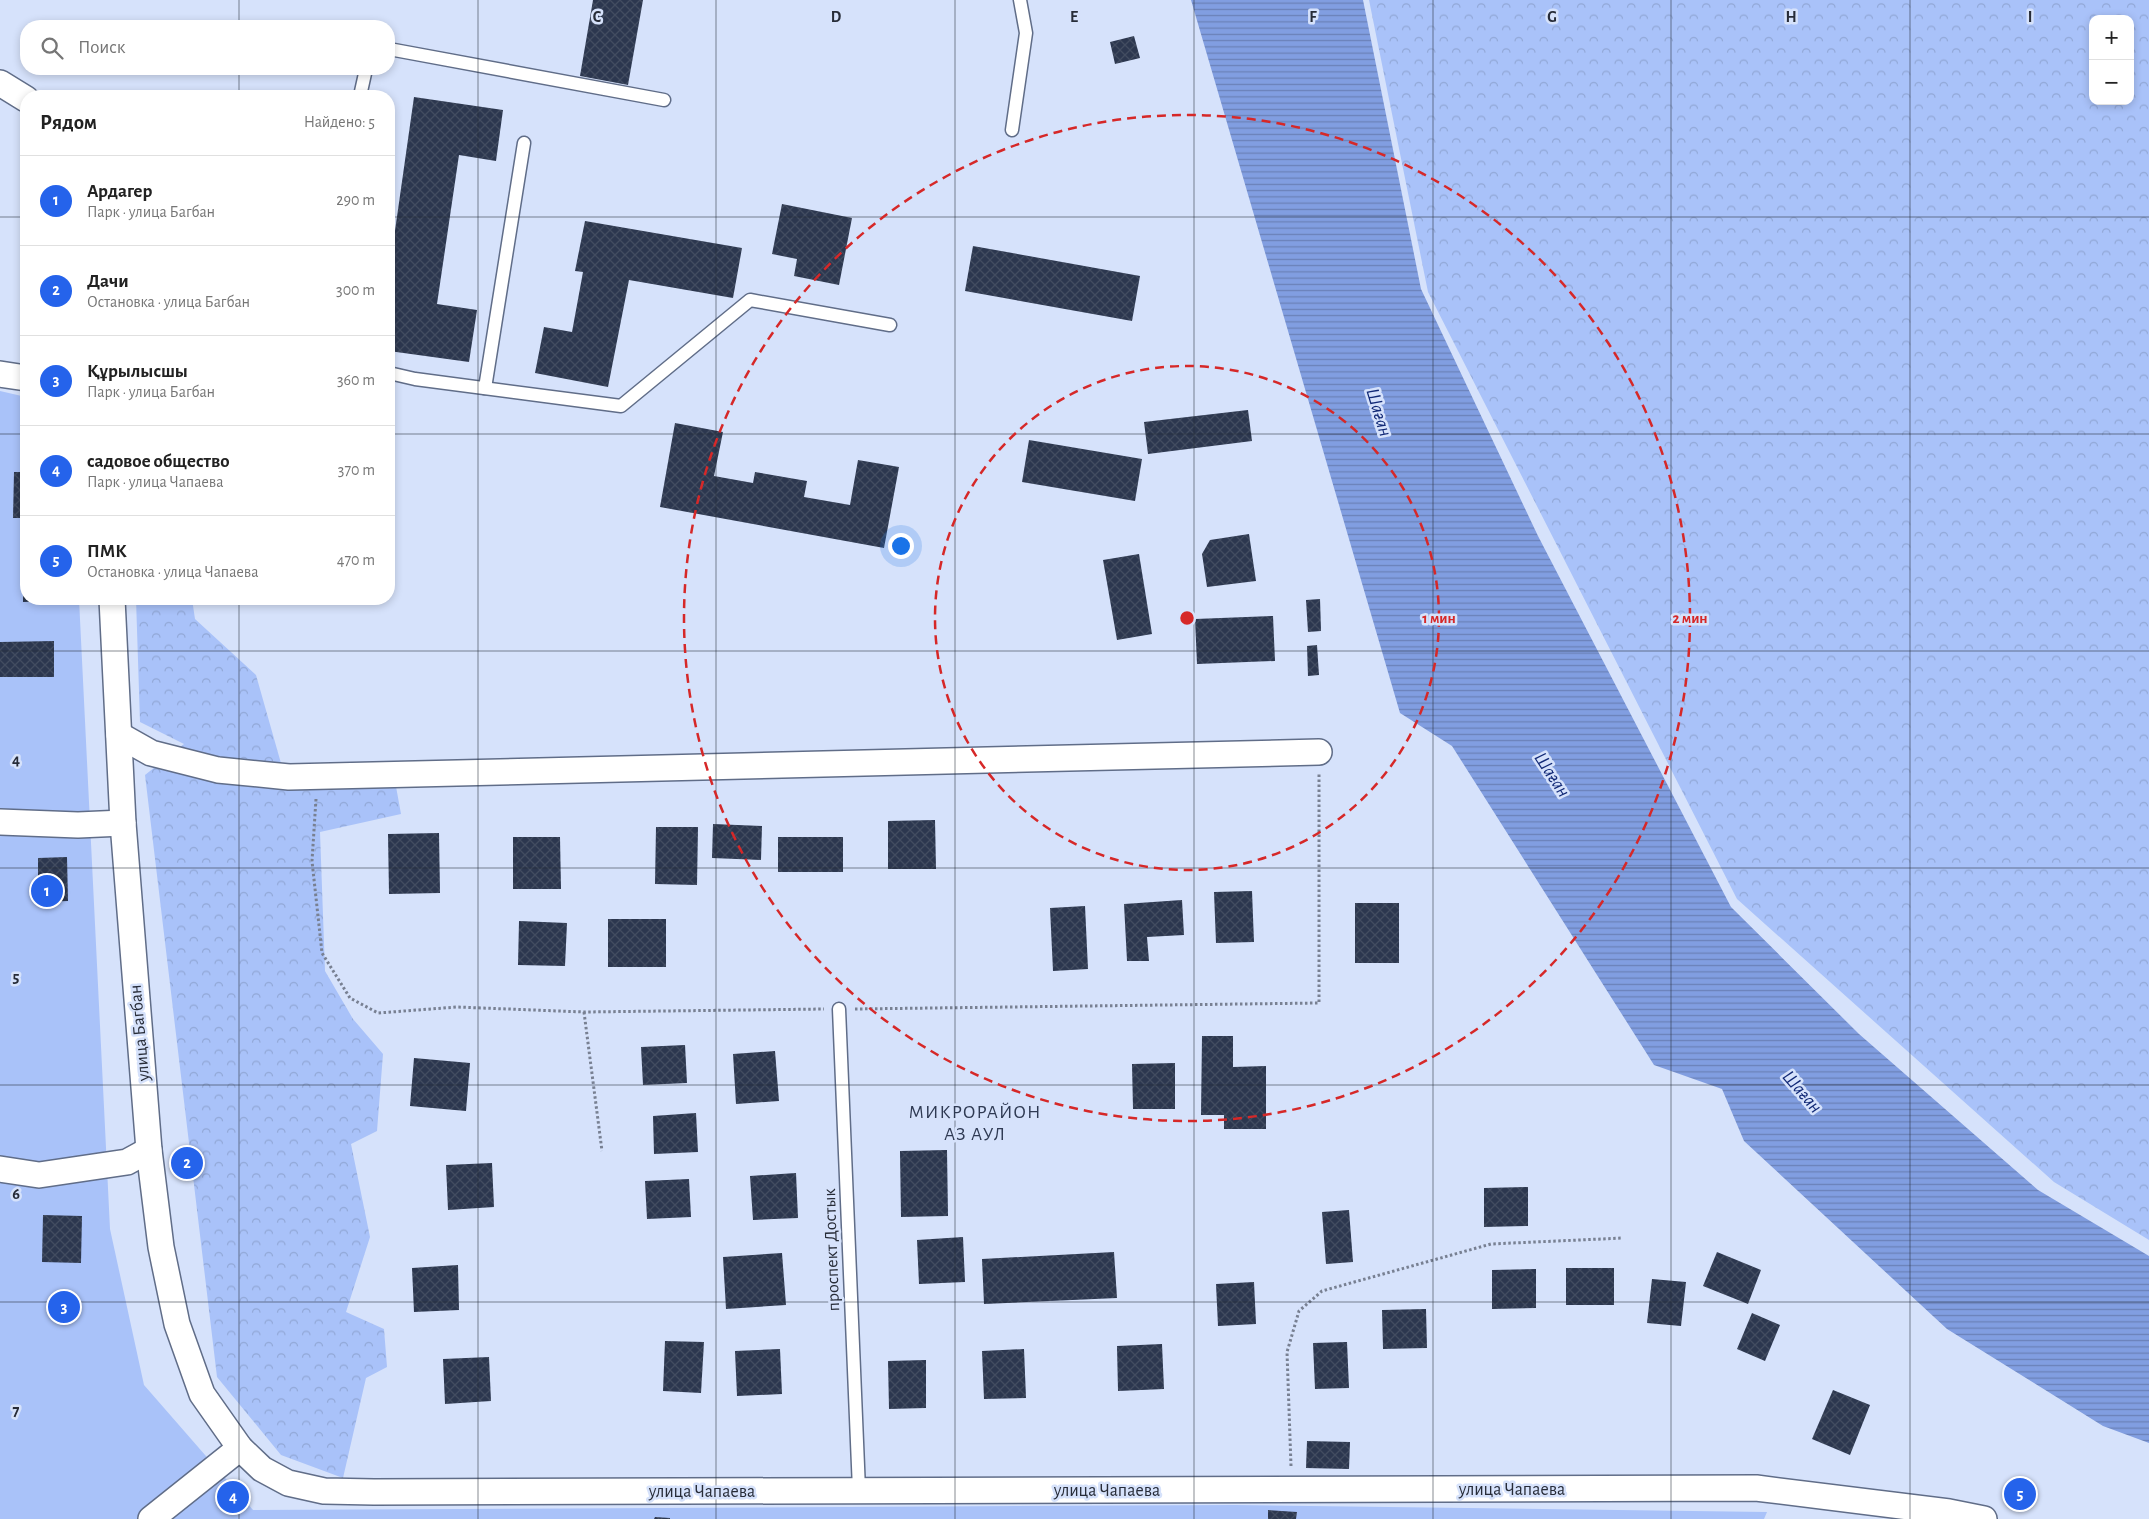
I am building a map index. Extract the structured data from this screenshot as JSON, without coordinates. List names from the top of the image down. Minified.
{"streets":{"street":["улица Багбан","улица Чапаева"],"lane":["проспект Достык"]},"crossings":[["улица Багбан","улица Чапаева"],["проспект Достык","улица Чапаева"]],"districts":["МИКРОРАЙОН АЗ АУЛ"],"water":["Шаған"],"page":{"map_buttons":["+","−"],"search":"Поиск","heading":["Рядом","Найдено: 5"],"list":[{"mark":"1","name":"Ардагер","note":"Парк · улица Багбан","value":"290 m"},{"mark":"2","name":"Дачи","note":"Остановка · улица Багбан","value":"300 m"},{"mark":"3","name":"Құрылысшы","note":"Парк · улица Багбан","value":"360 m"},{"mark":"4","name":"садовое общество","note":"Парк · улица Чапаева","value":"370 m"},{"mark":"5","name":"ПМК","note":"Остановка · улица Чапаева","value":"470 m"}],"pins":["1","2","3","5","4"]},"grid":{"columns":["C","D","E","F","G","H","I"],"rows":["4","5","6","7"]},"rings":["1 мин","2 мин"]}
